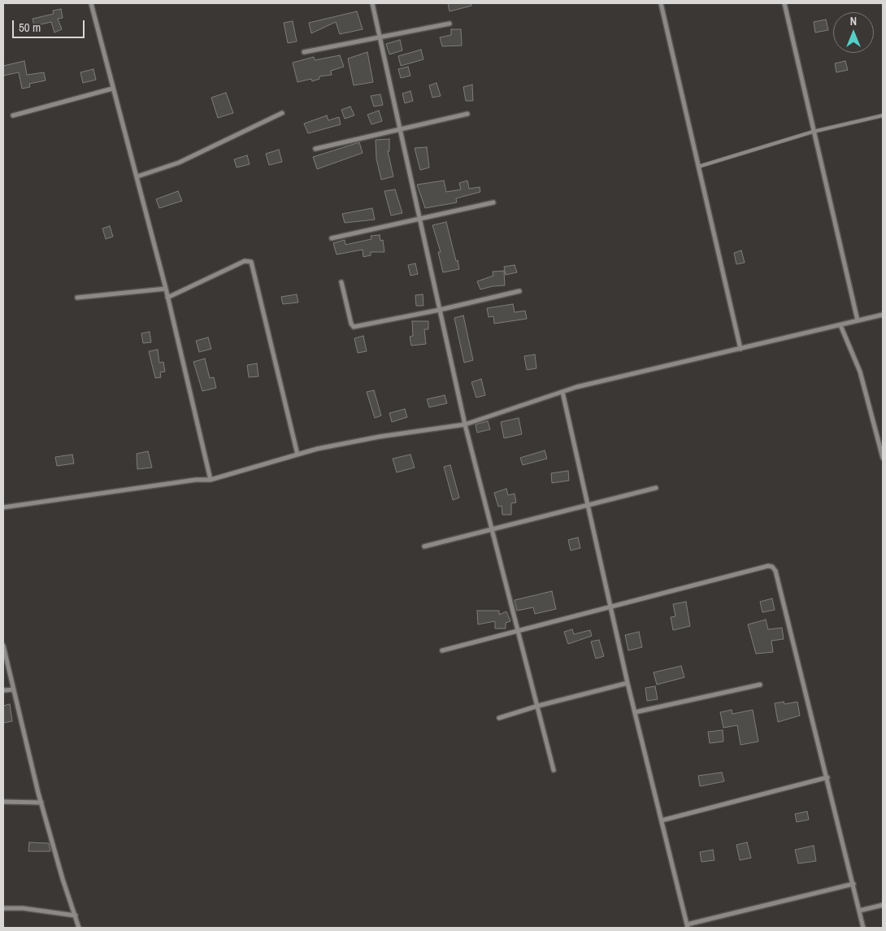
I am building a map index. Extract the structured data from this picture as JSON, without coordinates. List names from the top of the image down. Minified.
{"scale_bar":"50 m","north":"top"}
